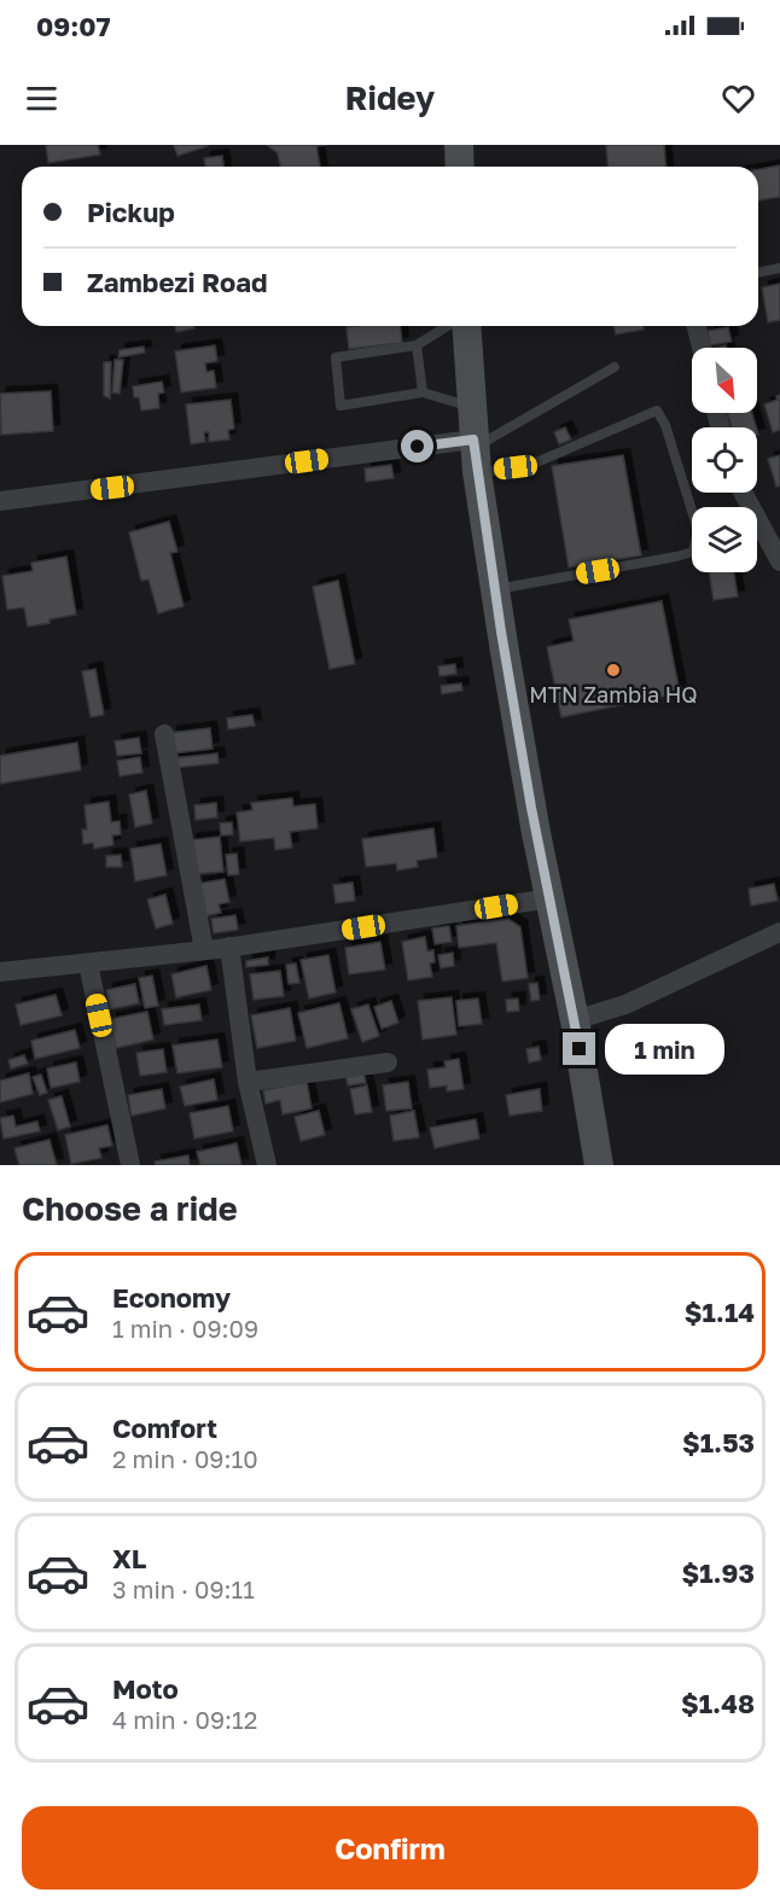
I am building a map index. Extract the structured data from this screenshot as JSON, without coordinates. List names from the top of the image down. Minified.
{"places":["MTN Zambia HQ"],"north":"bottom right","page":{"status":"09:07","header":"Ridey","banner":["Pickup","Zambezi Road"],"bubble":"1 min","heading":"Choose a ride","list":[{"name":"Economy","note":"1 min · 09:09","value":"$1.14"},{"name":"Comfort","note":"2 min · 09:10","value":"$1.53"},{"name":"XL","note":"3 min · 09:11","value":"$1.93"},{"name":"Moto","note":"4 min · 09:12","value":"$1.48"}],"buttons":"Confirm"}}
